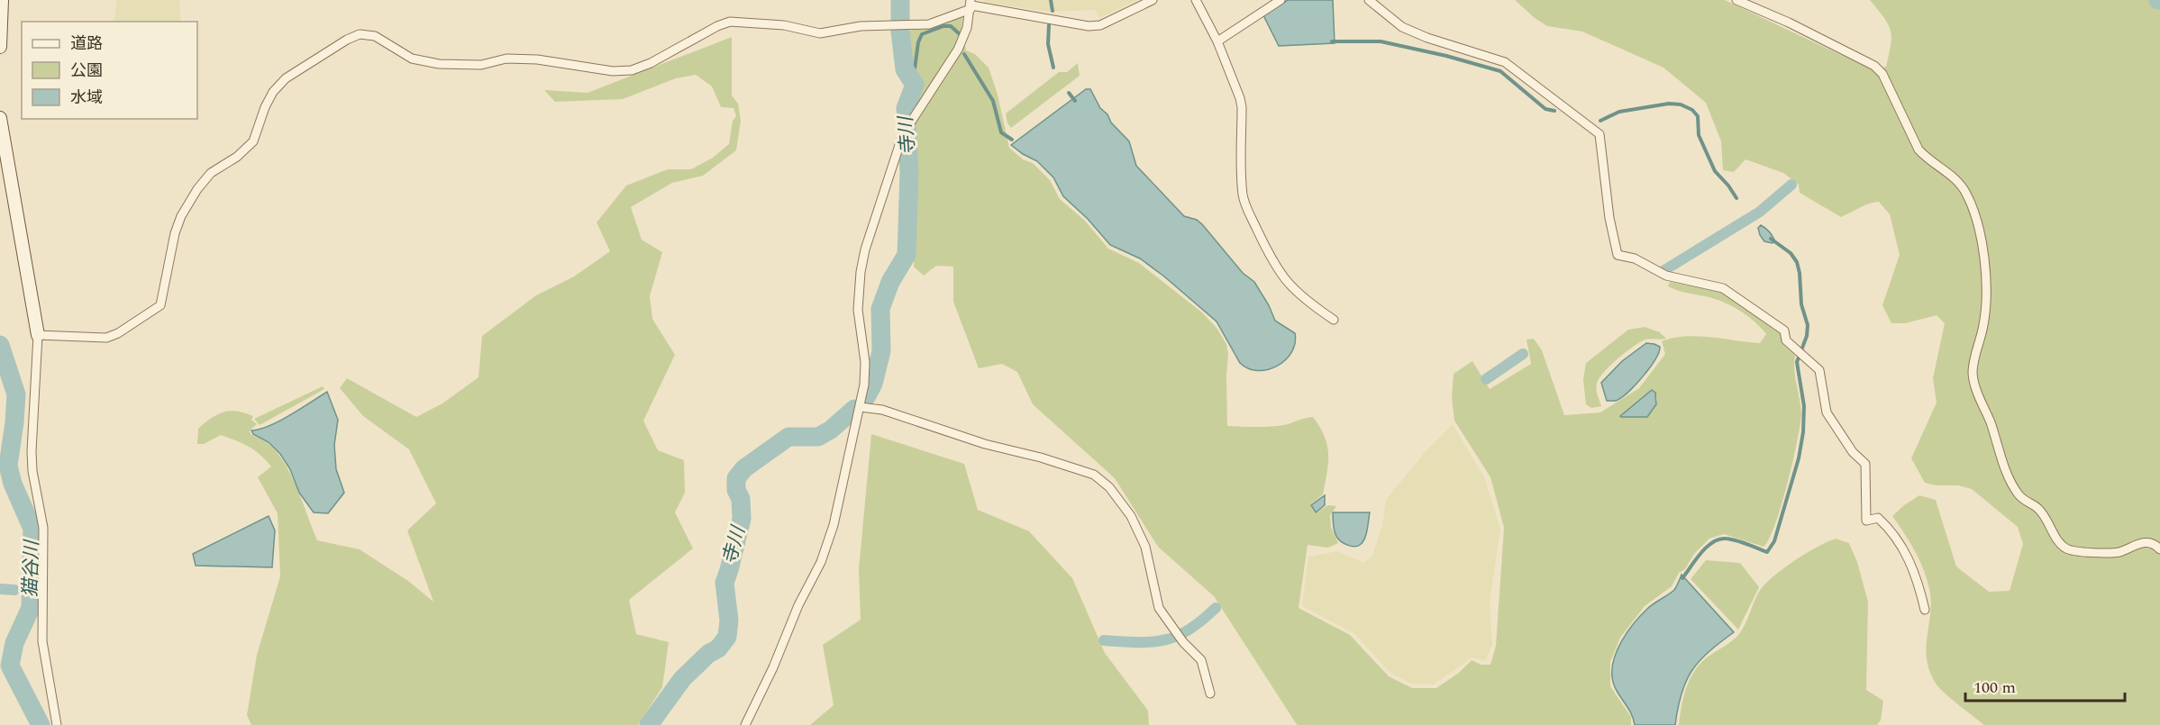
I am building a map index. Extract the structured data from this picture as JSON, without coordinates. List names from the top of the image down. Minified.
{"water":["寺川","猫谷川"],"legend":["道路","公園","水域"],"scale_bar":"100 m"}
